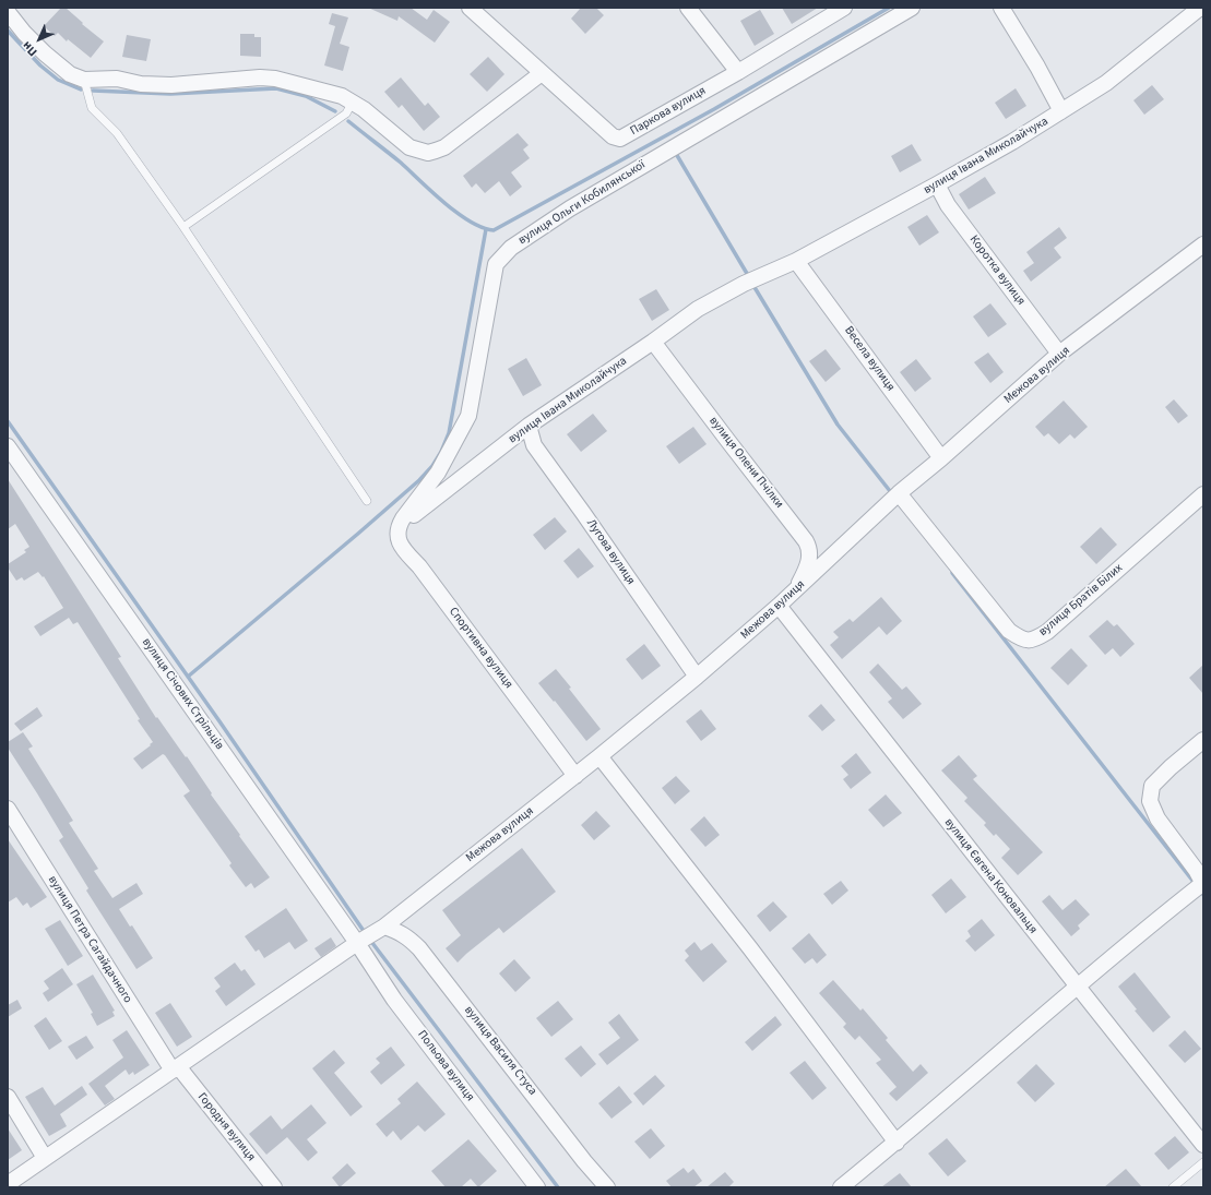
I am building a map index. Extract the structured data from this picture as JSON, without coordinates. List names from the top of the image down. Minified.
{"streets":{"street":["Паркова вулиця","вулиця Івана Миколайчука","вулиця Ольги Кобилянської","Коротка вулиця","Весела вулиця","Межова вулиця","вулиця Олени Пчілки","Лугова вулиця","вулиця Братів Білих","Спортивна вулиця","вулиця Січових Стрільців","вулиця Євгена Коновальця","вулиця Петра Сагайдачного","вулиця Василя Стуса","Польова вулиця","Городня вулиця"]},"crossings":[["вулиця Івана Миколайчука","вулиця Ольги Кобилянської"],["вулиця Івана Миколайчука","Коротка вулиця"],["вулиця Івана Миколайчука","Весела вулиця"],["вулиця Івана Миколайчука","вулиця Олени Пчілки"],["вулиця Івана Миколайчука","Лугова вулиця"],["вулиця Івана Миколайчука","Спортивна вулиця"],["вулиця Ольги Кобилянської","Спортивна вулиця"],["Коротка вулиця","Межова вулиця"],["Весела вулиця","Межова вулиця"],["Межова вулиця","вулиця Олени Пчілки"],["Межова вулиця","Лугова вулиця"],["Межова вулиця","вулиця Братів Білих"],["Межова вулиця","Спортивна вулиця"],["Межова вулиця","вулиця Січових Стрільців"],["Межова вулиця","вулиця Євгена Коновальця"],["Межова вулиця","вулиця Петра Сагайдачного"],["Межова вулиця","вулиця Василя Стуса"],["Межова вулиця","Польова вулиця"],["Межова вулиця","Городня вулиця"],["вулиця Січових Стрільців","Польова вулиця"],["вулиця Петра Сагайдачного","Городня вулиця"]],"north":"bottom left"}
